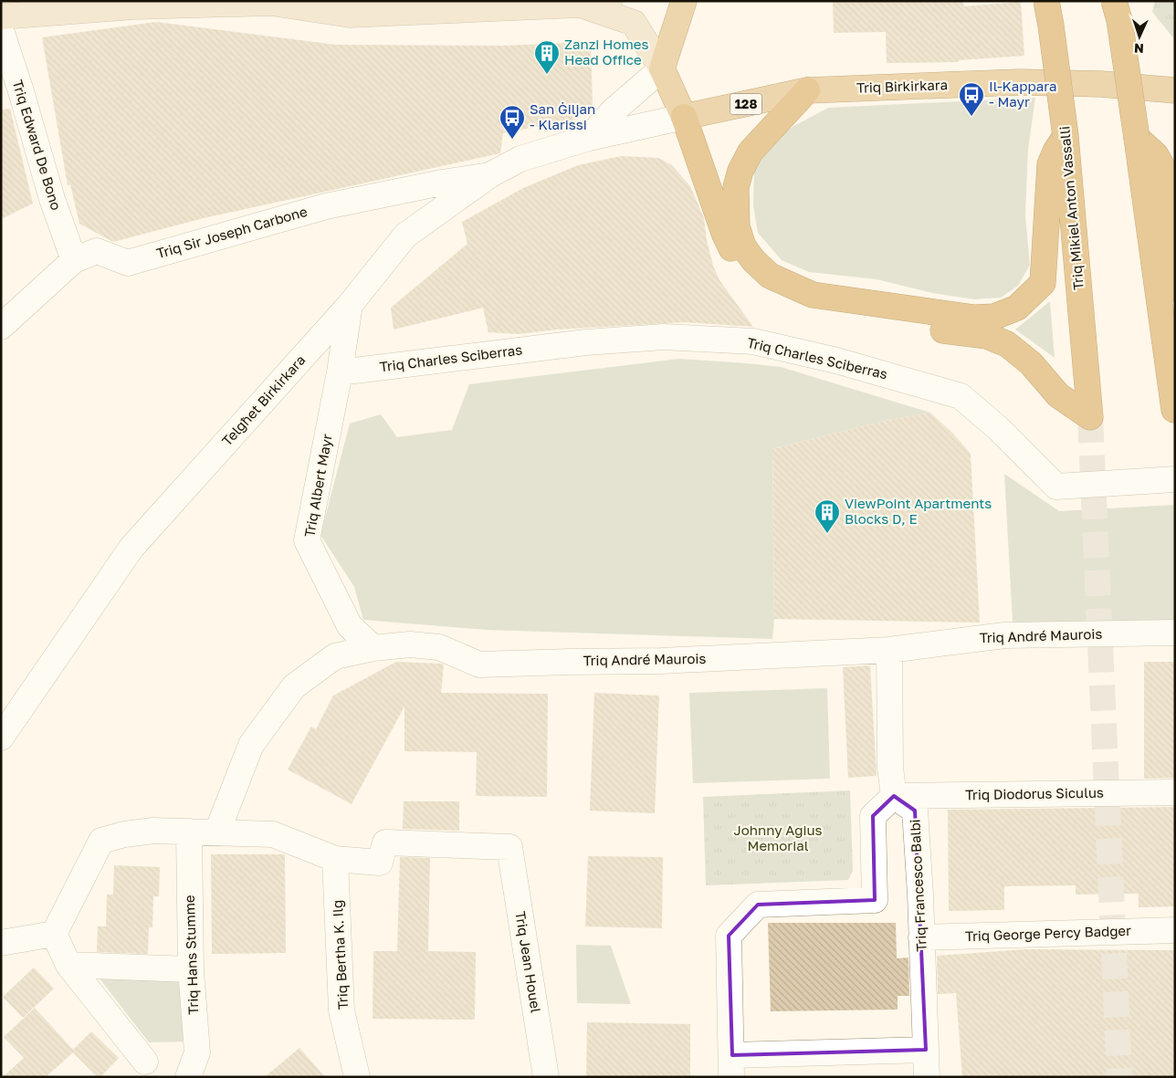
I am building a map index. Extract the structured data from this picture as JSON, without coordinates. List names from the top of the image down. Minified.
{"streets":{"highway":["Triq Mikiel Anton Vassalli"],"main road":["Triq Birkirkara","128"],"street":["Triq Edward De Bono","Triq Sir Joseph Carbone","Triq Charles Sciberras","Telgħet Birkirkara","Triq Albert Mayr","Triq André Maurois","Triq Diodorus Siculus","Triq Francesco Balbi","Triq George Percy Badger","Triq Hans Stumme","Triq Bertha K. Ilg","Triq Jean Houel"]},"crossings":[["Triq Birkirkara","Triq Mikiel Anton Vassalli"],["Triq Birkirkara","Telgħet Birkirkara"],["Triq Edward De Bono","Triq Sir Joseph Carbone"],["Triq Mikiel Anton Vassalli","Telgħet Birkirkara"],["Triq Sir Joseph Carbone","Telgħet Birkirkara"],["Triq Charles Sciberras","Triq Albert Mayr"],["Telgħet Birkirkara","Triq Albert Mayr"],["Triq Albert Mayr","Triq André Maurois"],["Triq Diodorus Siculus","Triq Francesco Balbi"],["Triq Francesco Balbi","Triq George Percy Badger"],["Triq Bertha K. Ilg","Triq Jean Houel"]],"parks":["Johnny Agius Memorial"],"places":{"building":["Zanzi Homes Head Office","ViewPoint Apartments Blocks D, E"],"bus stop":["Il-Kappara - Mayr","San Ġiljan - Klarissi"]},"north":"bottom"}
